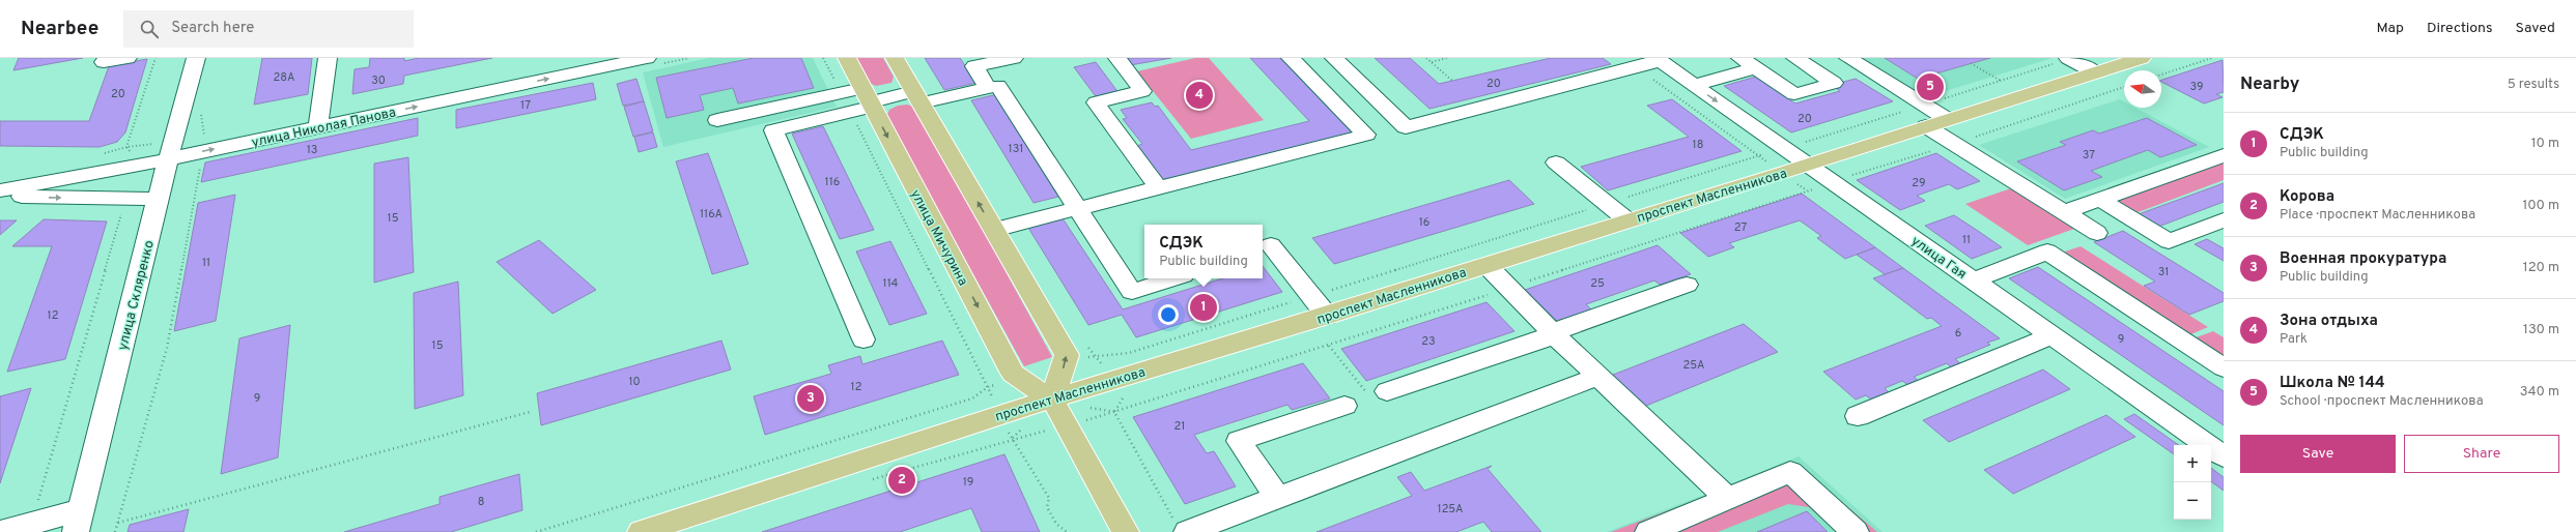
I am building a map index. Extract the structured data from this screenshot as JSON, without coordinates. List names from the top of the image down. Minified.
{"streets":{"main road":["проспект Масленникова","улица Мичурина"],"street":["улица Николая Панова","улица Гая","улица Скляренко"]},"crossings":[["улица Николая Панова","улица Скляренко"],["проспект Масленникова","улица Мичурина"],["проспект Масленникова","улица Гая"]],"one_way":["улица Николая Панова"],"house_numbers":["28А","30","20","39","20","17","20","18","131","13","37","116","29","116А","15","16","27","11","11","31","114","25","12","6","9","23","15","25А","10","12","9","21","19","8","125А"],"north":"left","page":{"header":"Nearbee","search":"Search here","nav":["Map","Directions","Saved"],"heading":["Nearby","5 results"],"pins":["5","4","1","3","2"],"list":[{"mark":"1","name":"СДЭК","note":"Public building","value":"10 m"},{"mark":"2","name":"Корова","note":"Place · проспект Масленникова","value":"100 m"},{"mark":"3","name":"Военная прокуратура","note":"Public building","value":"120 m"},{"mark":"4","name":"Зона отдыха","note":"Park","value":"130 m"},{"mark":"5","name":"Школа № 144","note":"School · проспект Масленникова","value":"340 m"}],"popup":["СДЭК","Public building"],"buttons":["Save","Share"],"map_buttons":["+","−"]}}
